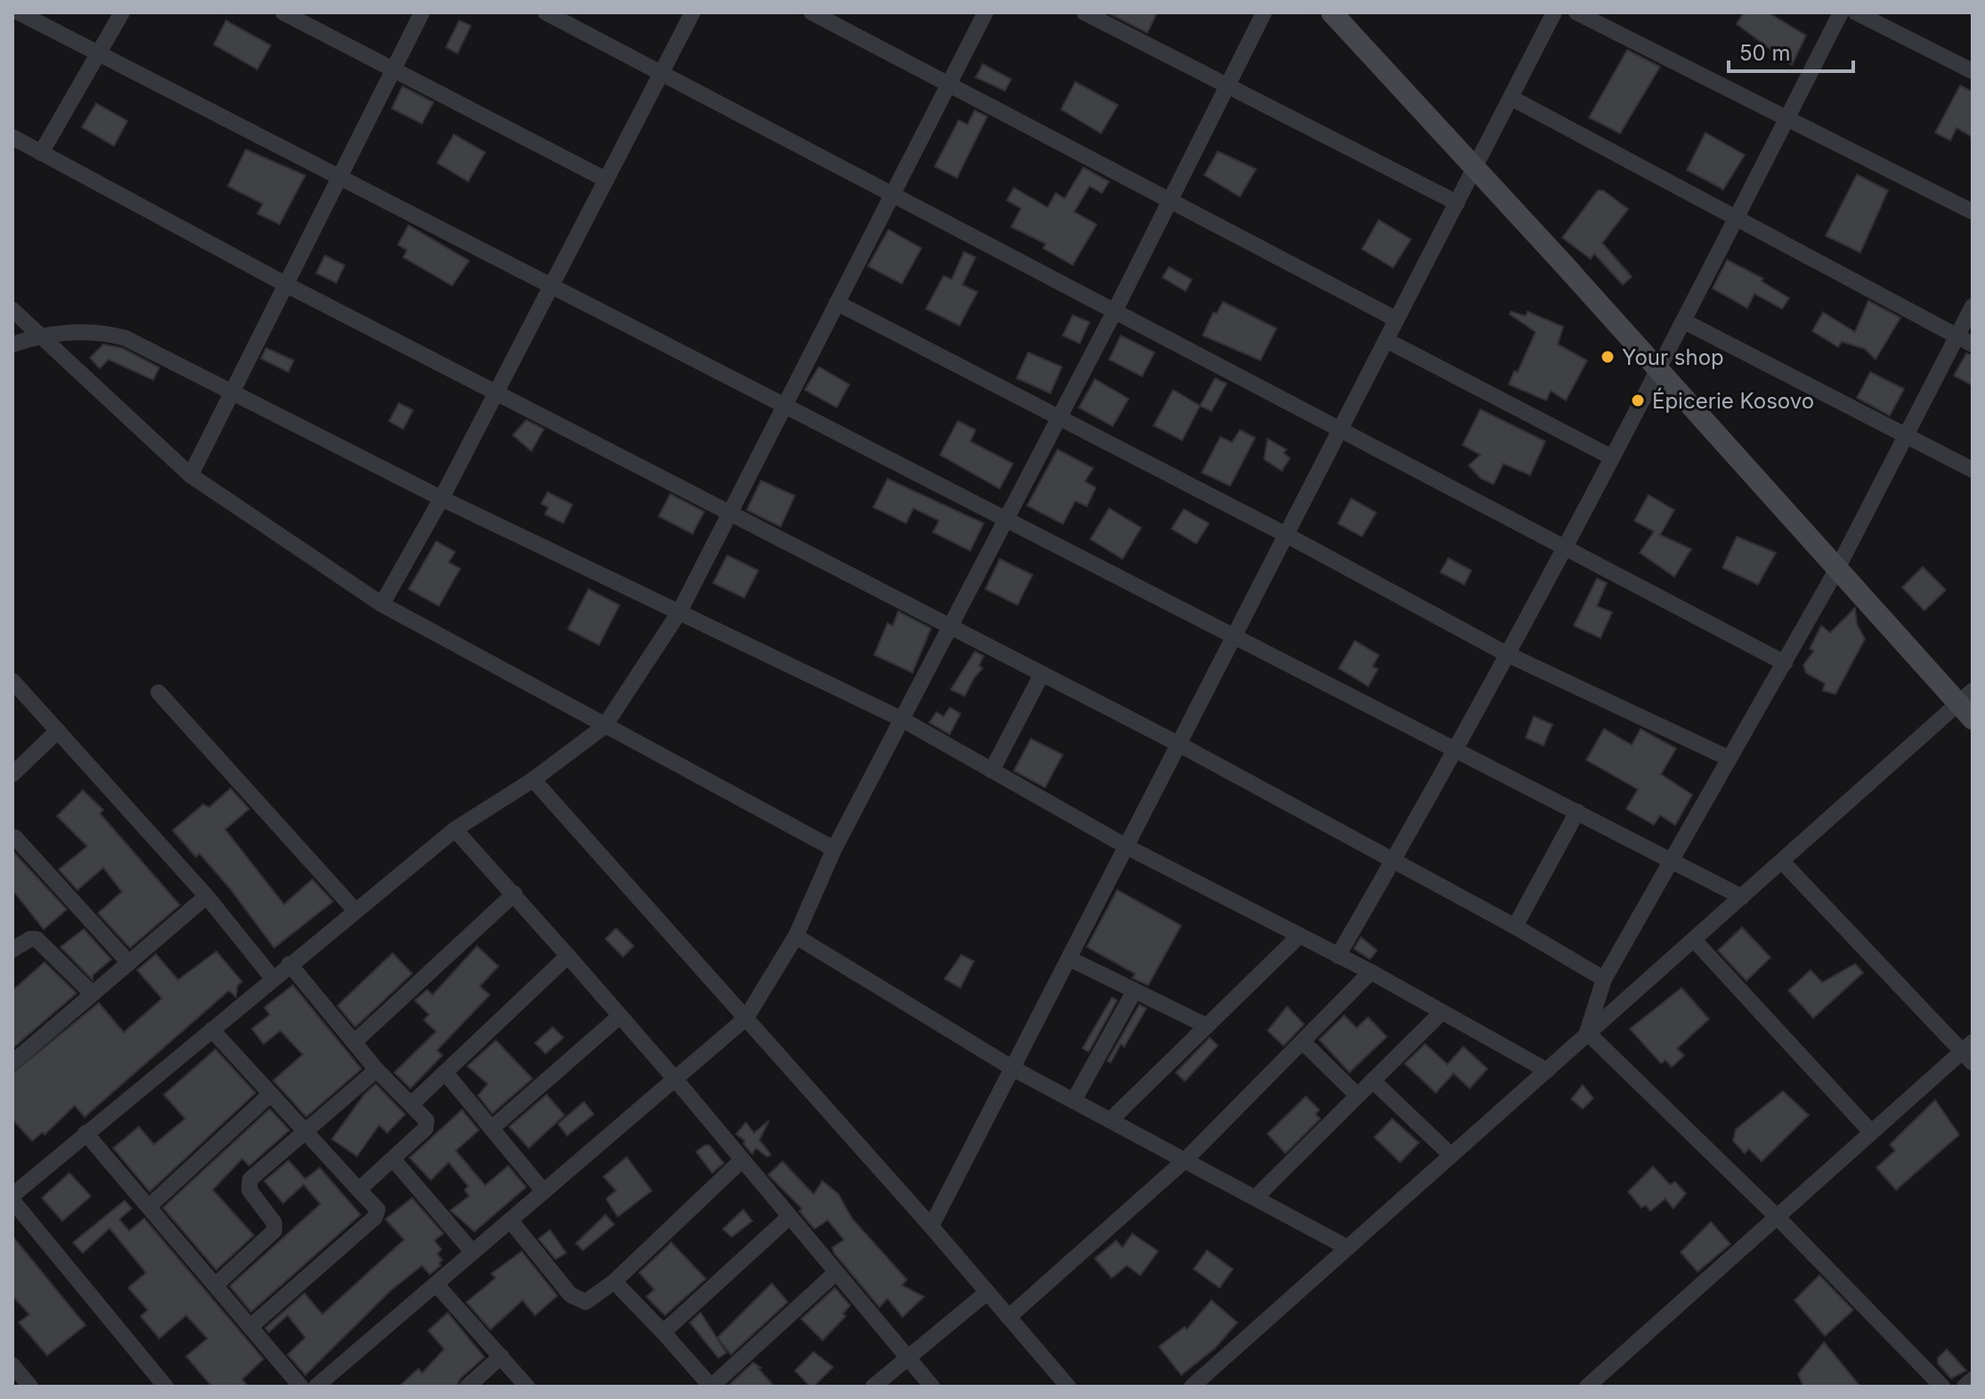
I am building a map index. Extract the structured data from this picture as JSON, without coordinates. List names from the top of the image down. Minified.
{"places":["Your shop","Épicerie Kosovo"],"scale_bar":"50 m"}
